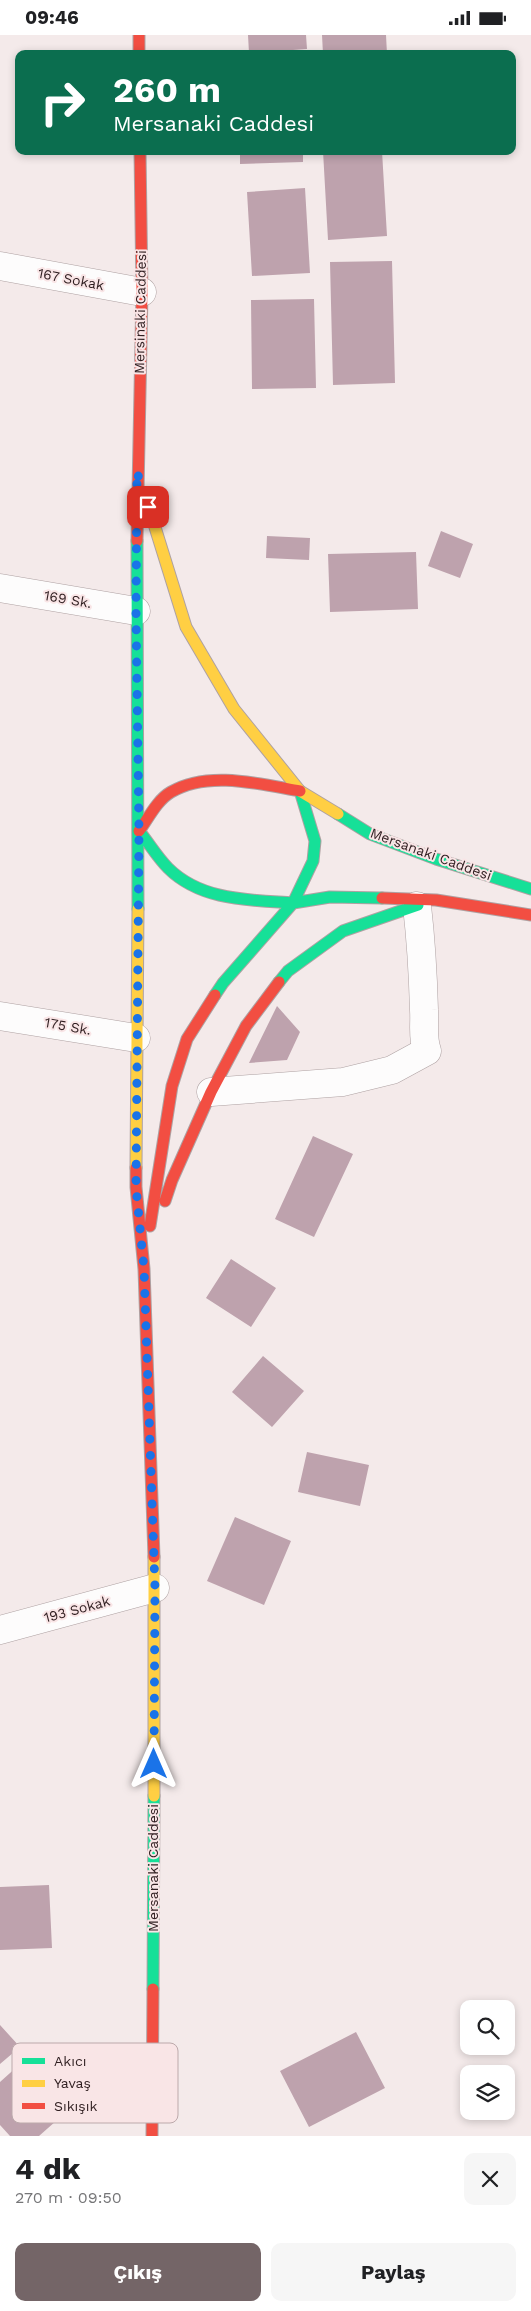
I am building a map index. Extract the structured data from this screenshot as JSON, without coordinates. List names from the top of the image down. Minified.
{"streets":{"street":["167 Sokak","Mersinaki Caddesi","169 Sk.","Mersanaki Caddesi","175 Sk.","193 Sokak"]},"crossings":[["167 Sokak","Mersinaki Caddesi"],["Mersinaki Caddesi","Mersanaki Caddesi"],["169 Sk.","Mersanaki Caddesi"],["Mersanaki Caddesi","175 Sk."],["Mersanaki Caddesi","193 Sokak"]],"legend":["Akıcı","Yavaş","Sıkışık"],"page":{"status":"09:46","turn":["260 m","Mersanaki Caddesi"],"heading":["4 dk","270 m · 09:50"],"buttons":["Çıkış","Paylaş"]}}
